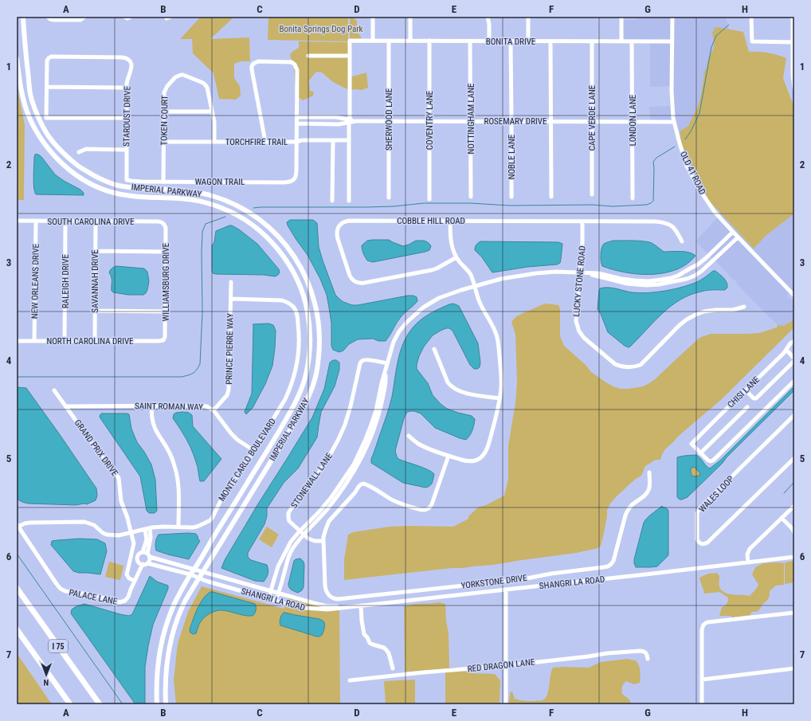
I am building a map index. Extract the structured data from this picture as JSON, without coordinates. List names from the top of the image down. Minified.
{"streets":{"highway":["I 75"],"main road":["IMPERIAL PARKWAY"],"street":["BONITA DRIVE","STARDUST DRIVE","CAPE VERDE LANE","NOTTINGHAM LANE","SHERWOOD LANE","TOKEN COURT","COVENTRY LANE","LONDON LANE","ROSEMARY DRIVE","TORCHFIRE TRAIL","NOBLE LANE","OLD 41 ROAD","WAGON TRAIL","COBBLE HILL ROAD","SOUTH CAROLINA DRIVE","NEW ORLEANS DRIVE","RALEIGH DRIVE","SAVANNAH DRIVE","LUCKY STONE ROAD","WILLIAMSBURG DRIVE","NORTH CAROLINA DRIVE","PRINCE PIERRE WAY","CHISI LANE","SAINT ROMAN WAY","GRAND PRIX DRIVE","MONTE CARLO BOULEVARD","STONEWALL LANE","WALES LOOP","YORKSTONE DRIVE","SHANGRI LA ROAD","PALACE LANE","RED DRAGON LANE"]},"crossings":[["BONITA DRIVE","CAPE VERDE LANE"],["BONITA DRIVE","NOTTINGHAM LANE"],["BONITA DRIVE","SHERWOOD LANE"],["BONITA DRIVE","COVENTRY LANE"],["BONITA DRIVE","LONDON LANE"],["BONITA DRIVE","NOBLE LANE"],["BONITA DRIVE","OLD 41 ROAD"],["STARDUST DRIVE","WAGON TRAIL"],["CAPE VERDE LANE","ROSEMARY DRIVE"],["NOTTINGHAM LANE","ROSEMARY DRIVE"],["SHERWOOD LANE","ROSEMARY DRIVE"],["TOKEN COURT","TORCHFIRE TRAIL"],["TOKEN COURT","WAGON TRAIL"],["COVENTRY LANE","ROSEMARY DRIVE"],["LONDON LANE","ROSEMARY DRIVE"],["ROSEMARY DRIVE","NOBLE LANE"],["ROSEMARY DRIVE","OLD 41 ROAD"],["TORCHFIRE TRAIL","WAGON TRAIL"],["IMPERIAL PARKWAY","SHANGRI LA ROAD"],["COBBLE HILL ROAD","LUCKY STONE ROAD"],["SOUTH CAROLINA DRIVE","NEW ORLEANS DRIVE"],["SOUTH CAROLINA DRIVE","RALEIGH DRIVE"],["SOUTH CAROLINA DRIVE","SAVANNAH DRIVE"],["SOUTH CAROLINA DRIVE","WILLIAMSBURG DRIVE"],["NEW ORLEANS DRIVE","NORTH CAROLINA DRIVE"],["RALEIGH DRIVE","NORTH CAROLINA DRIVE"],["SAVANNAH DRIVE","NORTH CAROLINA DRIVE"],["WILLIAMSBURG DRIVE","NORTH CAROLINA DRIVE"],["PRINCE PIERRE WAY","SAINT ROMAN WAY"],["PRINCE PIERRE WAY","MONTE CARLO BOULEVARD"],["SAINT ROMAN WAY","GRAND PRIX DRIVE"],["SAINT ROMAN WAY","MONTE CARLO BOULEVARD"],["GRAND PRIX DRIVE","MONTE CARLO BOULEVARD"],["GRAND PRIX DRIVE","PALACE LANE"],["MONTE CARLO BOULEVARD","PALACE LANE"],["SHANGRI LA ROAD","PALACE LANE"]],"parks":["Bonita Springs Dog Park"],"north":"bottom","grid":{"columns":["A","B","C","D","E","F","G","H"],"rows":["1","2","3","4","5","6","7"]}}
